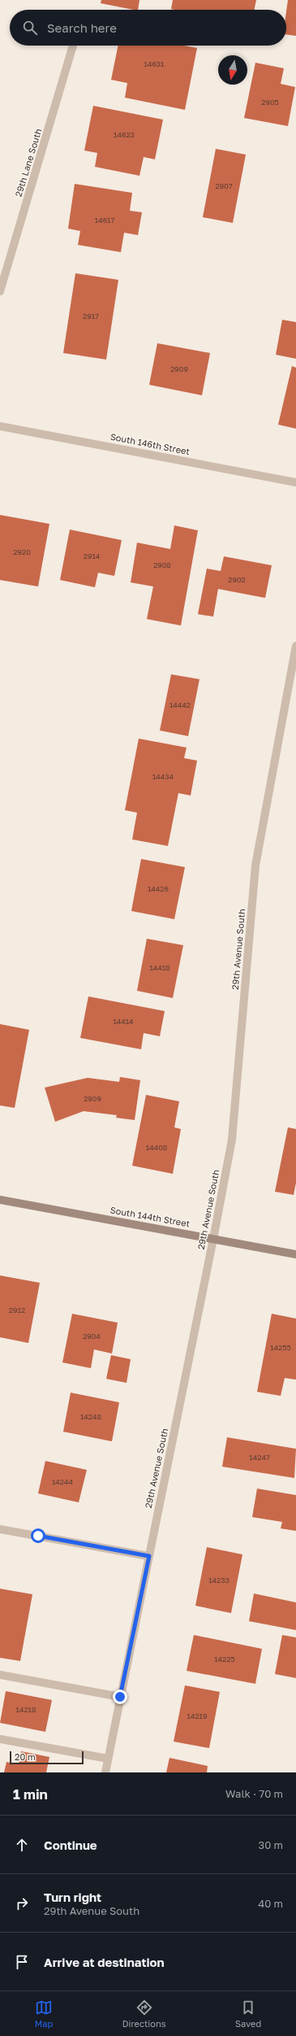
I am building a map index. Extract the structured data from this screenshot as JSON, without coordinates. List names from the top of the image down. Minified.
{"streets":{"street":["29th Lane South","South 146th Street","29th Avenue South","South 144th Street"]},"crossings":[["29th Avenue South","South 144th Street"]],"house_numbers":["14631","2905","14623","2907","14617","2917","2909","2920","2914","2908","2902","14442","14434","14426","14418","14414","2909","14408","2912","2904","14255","14248","14247","14244","14233","14225","14218","14219"],"scale_bar":"20 m","north":"bottom","page":{"search":"Search here","scale":"20 m","heading":["1 min","Walk · 70 m"],"list":[["Continue","30 m"],["Turn right","29th Avenue South","40 m"],"Arrive at destination"],"nav":["Map","Directions","Saved"]}}
